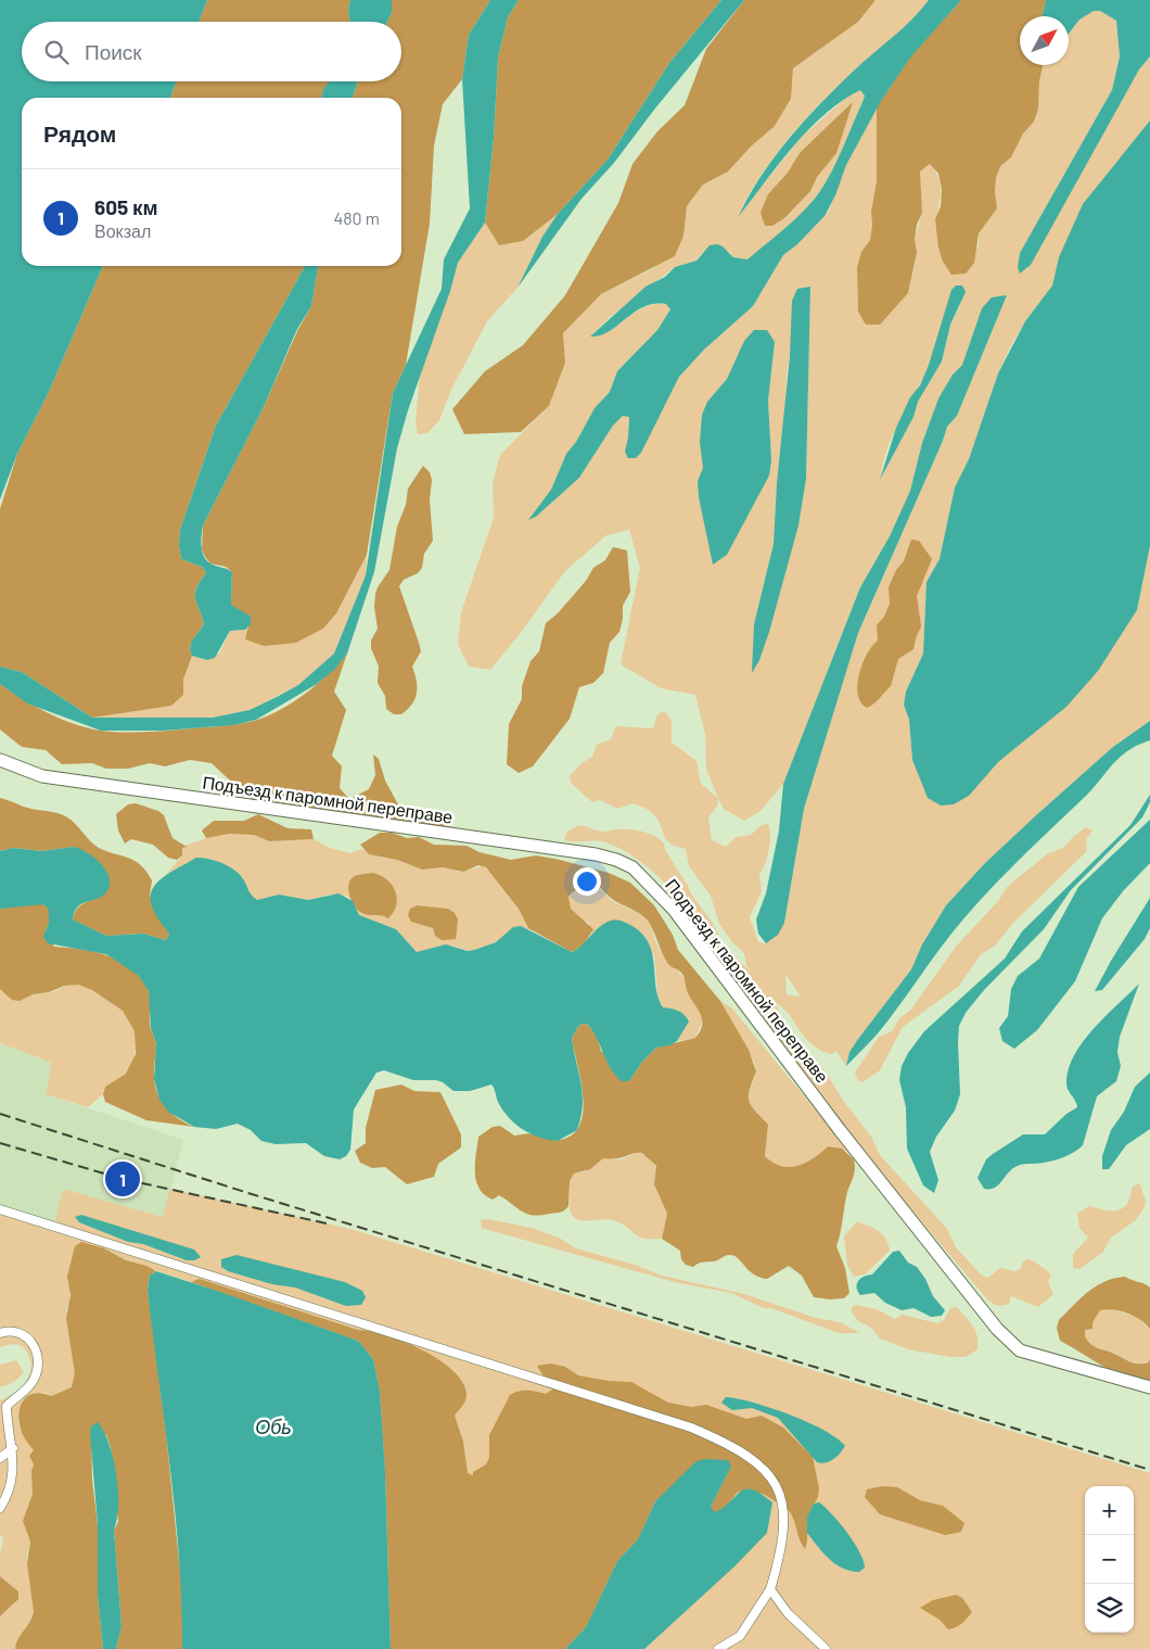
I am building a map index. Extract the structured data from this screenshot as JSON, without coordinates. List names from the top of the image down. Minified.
{"streets":{"street":["Подъезд к паромной переправе"]},"water":["Обь"],"north":"top right","page":{"search":"Поиск","heading":"Рядом","list":[{"mark":"1","name":"605 км","note":"Вокзал","value":"480 m"}],"pins":"1","map_buttons":["+","−"]}}
